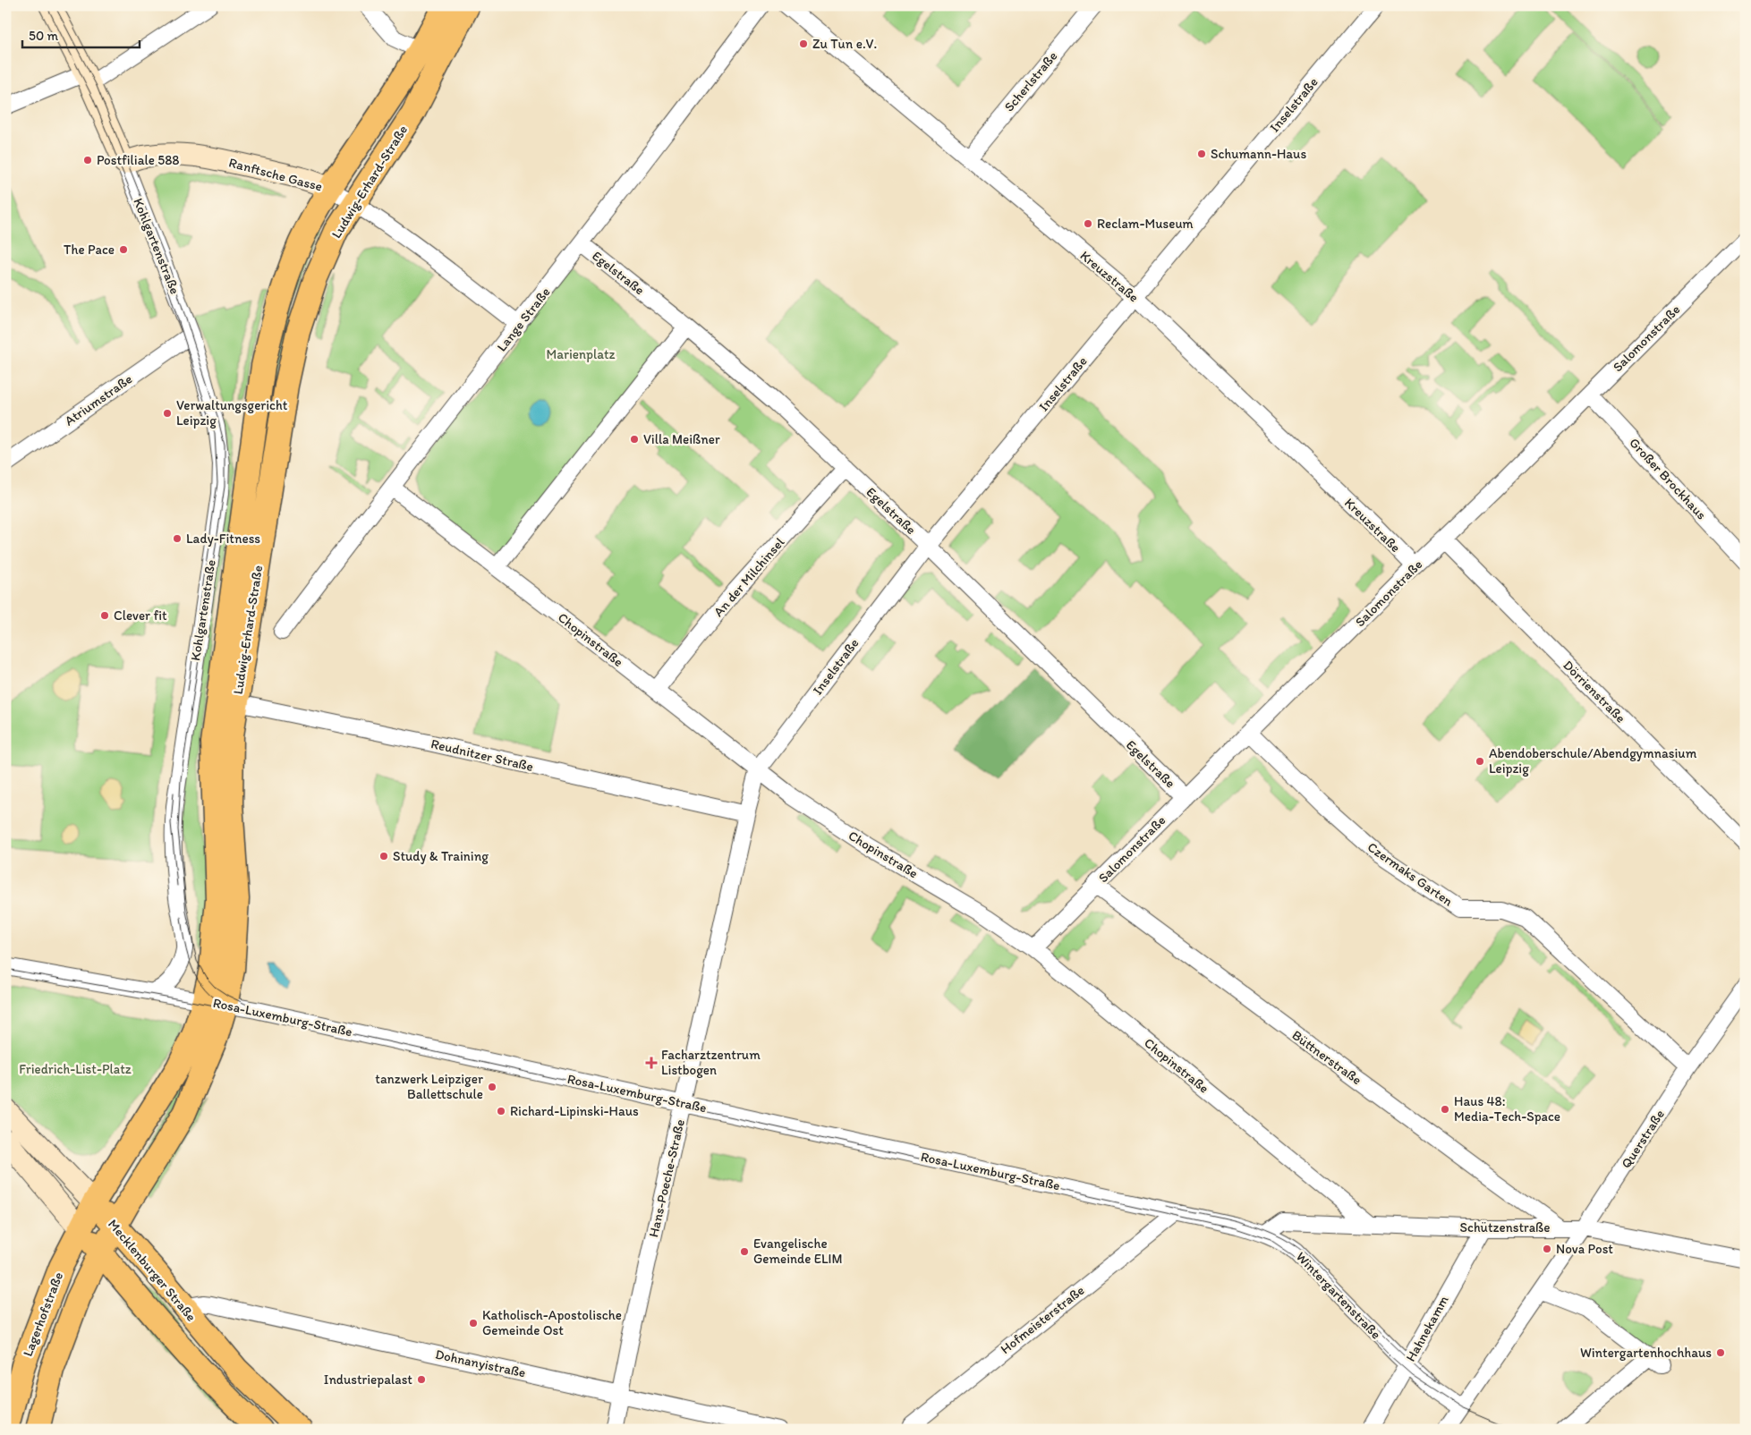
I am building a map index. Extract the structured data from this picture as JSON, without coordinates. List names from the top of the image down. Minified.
{"streets":{"main road":["Ludwig-Erhard-Straße","Mecklenburger Straße","Lagerhofstraße"],"street":["Scherlstraße","Inselstraße","Ranftsche Gasse","Kohlgartenstraße","Egelstraße","Kreuzstraße","Lange Straße","Salomonstraße","Atriumstraße","Großer Brockhaus","An der Milchinsel","Chopinstraße","Dörrienstraße","Reudnitzer Straße","Czermaks Garten","Rosa-Luxemburg-Straße","Büttnerstraße","Querstraße","Hans-Poeche-Straße","Schützenstraße","Wintergartenstraße","Hofmeisterstraße","Hahnekamm","Dohnanyistraße"]},"crossings":[["Scherlstraße","Kreuzstraße"],["Inselstraße","Egelstraße"],["Inselstraße","Kreuzstraße"],["Inselstraße","Chopinstraße"],["Inselstraße","Hans-Poeche-Straße"],["Ranftsche Gasse","Ludwig-Erhard-Straße"],["Ranftsche Gasse","Kohlgartenstraße"],["Ranftsche Gasse","Lange Straße"],["Ludwig-Erhard-Straße","Reudnitzer Straße"],["Ludwig-Erhard-Straße","Rosa-Luxemburg-Straße"],["Kohlgartenstraße","Atriumstraße"],["Kohlgartenstraße","Rosa-Luxemburg-Straße"],["Egelstraße","Lange Straße"],["Egelstraße","Salomonstraße"],["Egelstraße","An der Milchinsel"],["Kreuzstraße","Salomonstraße"],["Lange Straße","Chopinstraße"],["Salomonstraße","Großer Brockhaus"],["Salomonstraße","Chopinstraße"],["Salomonstraße","Dörrienstraße"],["Salomonstraße","Czermaks Garten"],["Salomonstraße","Büttnerstraße"],["An der Milchinsel","Chopinstraße"],["Chopinstraße","Hans-Poeche-Straße"],["Chopinstraße","Schützenstraße"],["Reudnitzer Straße","Hans-Poeche-Straße"],["Czermaks Garten","Querstraße"],["Rosa-Luxemburg-Straße","Hans-Poeche-Straße"],["Rosa-Luxemburg-Straße","Schützenstraße"],["Rosa-Luxemburg-Straße","Wintergartenstraße"],["Rosa-Luxemburg-Straße","Hofmeisterstraße"],["Büttnerstraße","Schützenstraße"],["Querstraße","Schützenstraße"],["Querstraße","Wintergartenstraße"],["Hans-Poeche-Straße","Dohnanyistraße"],["Schützenstraße","Wintergartenstraße"],["Schützenstraße","Hahnekamm"],["Mecklenburger Straße","Lagerhofstraße"],["Mecklenburger Straße","Dohnanyistraße"],["Wintergartenstraße","Hahnekamm"]],"parks":["Marienplatz","Friedrich-List-Platz"],"places":{"other":["Zu Tun e.V.","Schumann-Haus","Postfiliale 588","Reclam-Museum","The Pace","Verwaltungsgericht Leipzig","Villa Meißner","Lady-Fitness","Clever fit","Abendoberschule/Abendgymnasium Leipzig","Study & Training","tanzwerk Leipziger Ballettschule","Haus 48: Media-Tech-Space","Richard-Lipinski-Haus","Nova Post","Evangelische Gemeinde ELIM","Katholisch-Apostolische Gemeinde Ost","Wintergartenhochhaus","Industriepalast"],"health":["Facharztzentrum Listbogen"]},"scale_bar":"50 m"}
